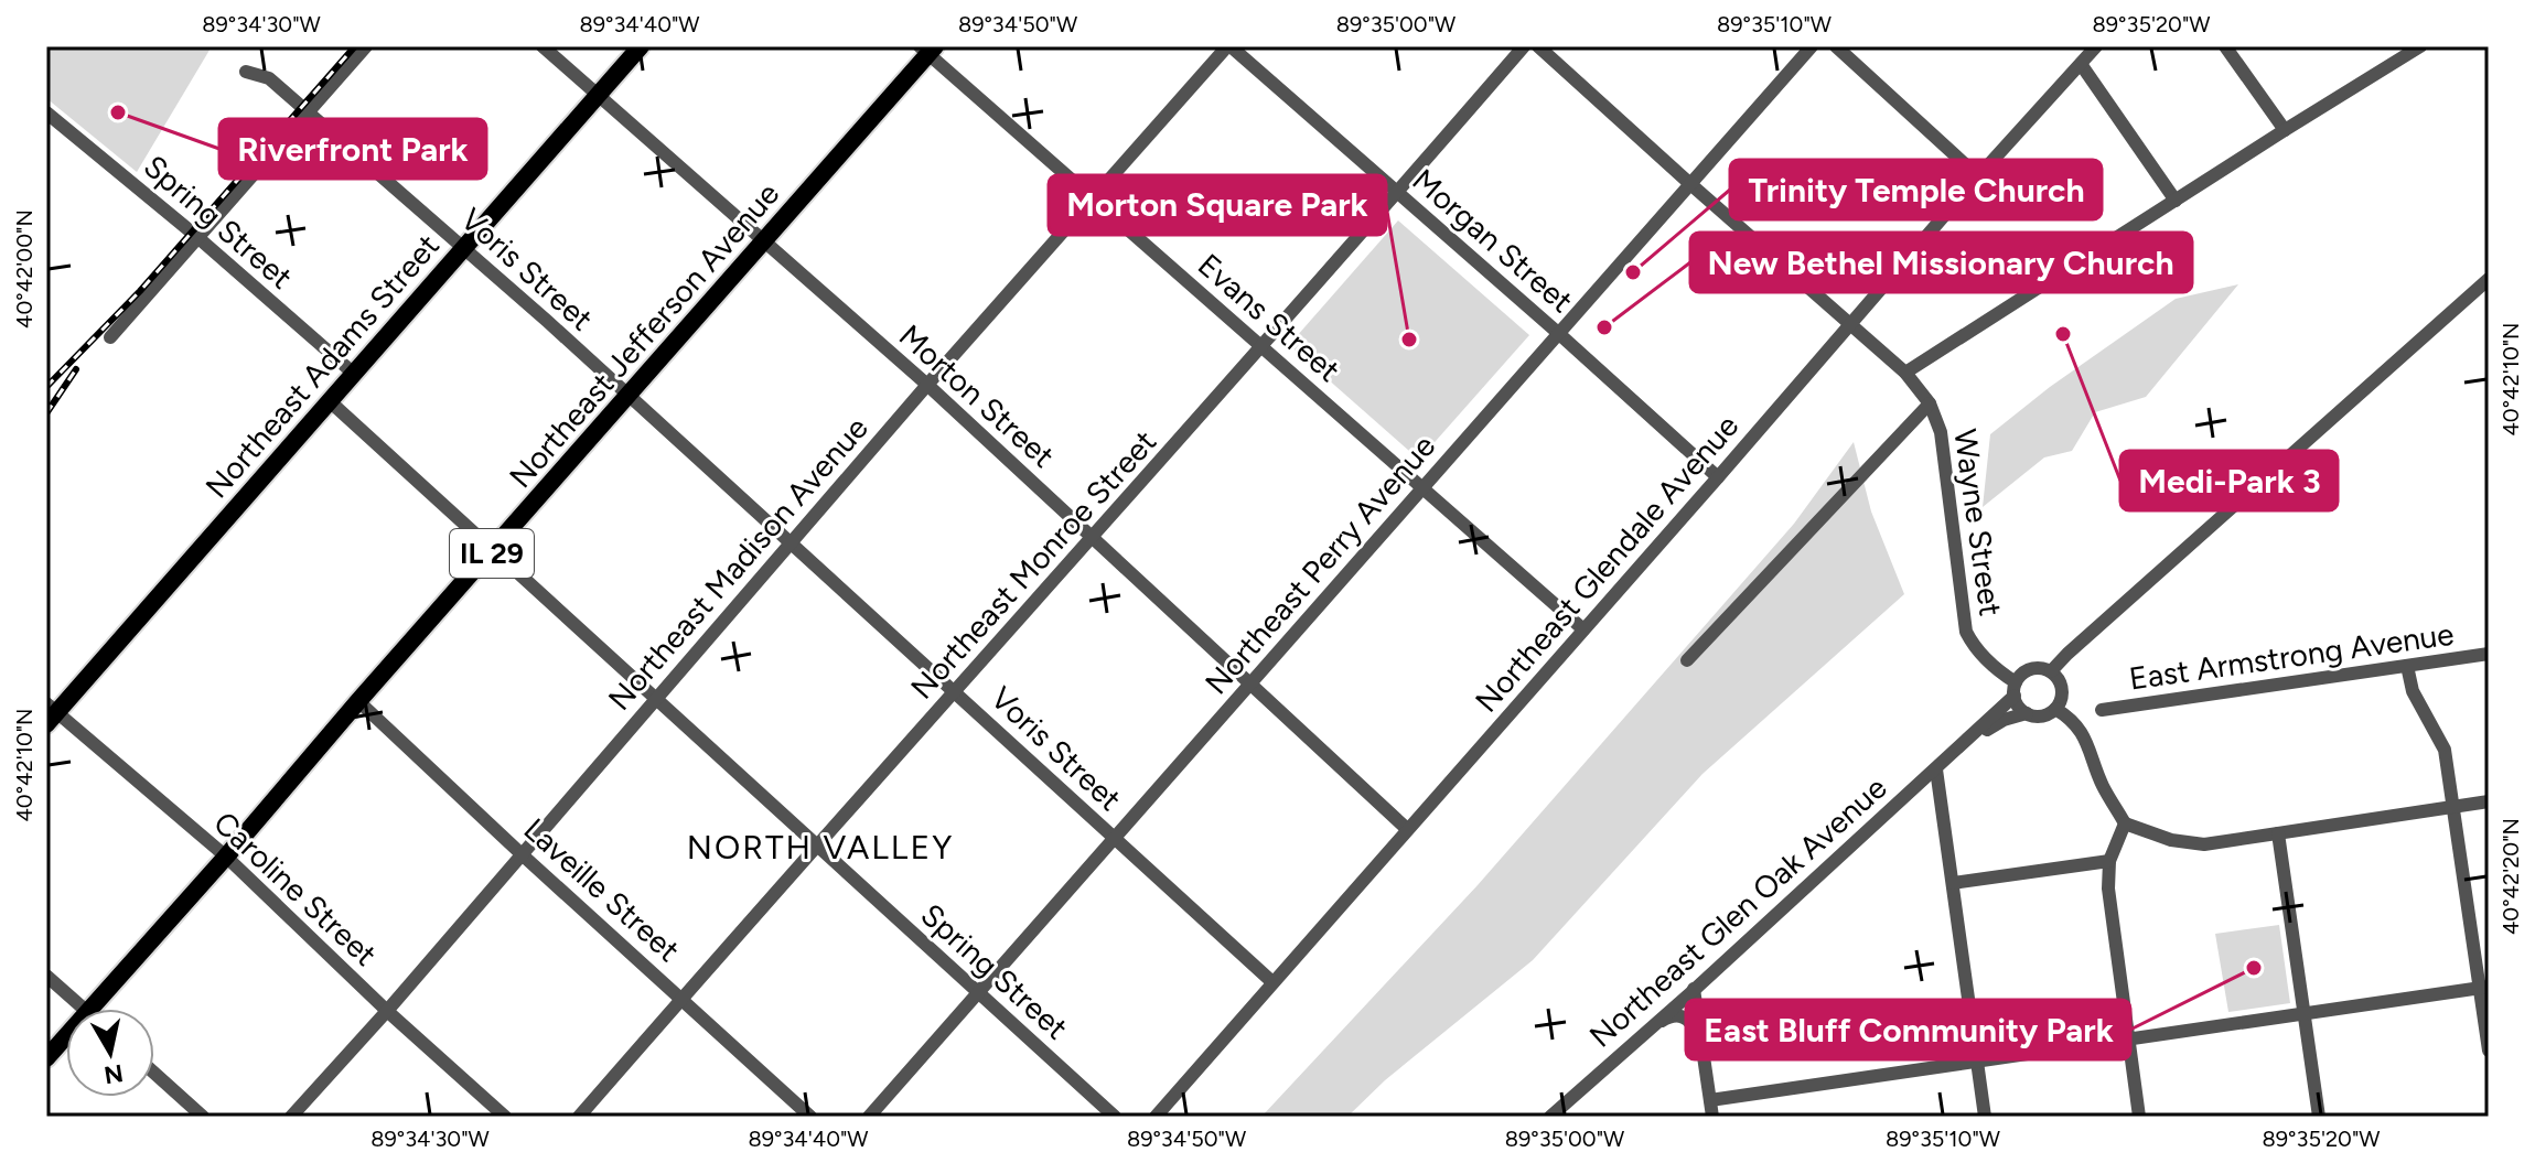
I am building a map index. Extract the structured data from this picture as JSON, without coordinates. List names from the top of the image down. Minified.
{"streets":{"main road":["Northeast Jefferson Avenue","Northeast Adams Street","IL 29"],"street":["Spring Street","Morgan Street","Voris Street","Evans Street","Morton Street","Wayne Street","Northeast Madison Avenue","Northeast Glendale Avenue","Northeast Monroe Street","Northeast Perry Avenue","East Armstrong Avenue","Caroline Street","Laveille Street","Northeast Glen Oak Avenue"]},"crossings":[["Spring Street","Northeast Jefferson Avenue"],["Spring Street","Northeast Adams Street"],["Spring Street","Northeast Madison Avenue"],["Spring Street","Northeast Monroe Street"],["Spring Street","Northeast Perry Avenue"],["Morgan Street","Northeast Madison Avenue"],["Morgan Street","Northeast Glendale Avenue"],["Morgan Street","Northeast Monroe Street"],["Morgan Street","Northeast Perry Avenue"],["Voris Street","Northeast Jefferson Avenue"],["Voris Street","Northeast Adams Street"],["Voris Street","Northeast Madison Avenue"],["Voris Street","Northeast Glendale Avenue"],["Voris Street","Northeast Monroe Street"],["Voris Street","Northeast Perry Avenue"],["Evans Street","Northeast Jefferson Avenue"],["Evans Street","Northeast Madison Avenue"],["Evans Street","Northeast Glendale Avenue"],["Evans Street","Northeast Monroe Street"],["Evans Street","Northeast Perry Avenue"],["Northeast Jefferson Avenue","Morton Street"],["Northeast Jefferson Avenue","Caroline Street"],["Northeast Jefferson Avenue","Laveille Street"],["Northeast Adams Street","Morton Street"],["Northeast Adams Street","Caroline Street"],["Morton Street","Northeast Madison Avenue"],["Morton Street","Northeast Glendale Avenue"],["Morton Street","Northeast Monroe Street"],["Morton Street","Northeast Perry Avenue"],["Wayne Street","Northeast Glendale Avenue"],["Wayne Street","Northeast Perry Avenue"],["Wayne Street","Northeast Glen Oak Avenue"],["Northeast Madison Avenue","Caroline Street"],["Northeast Madison Avenue","Laveille Street"],["Northeast Monroe Street","Laveille Street"]],"districts":["NORTH VALLEY"],"places":["Riverfront Park","Trinity Temple Church","New Bethel Missionary Church","Medi-Park 3","Morton Square Park","East Bluff Community Park"],"north":"bottom","coordinates":["89°34'30\"W","89°34'40\"W","89°34'50\"W","89°35'00\"W","89°35'10\"W","89°35'20\"W","40°42'00\"N","40°42'10\"N","40°42'20\"N"]}
